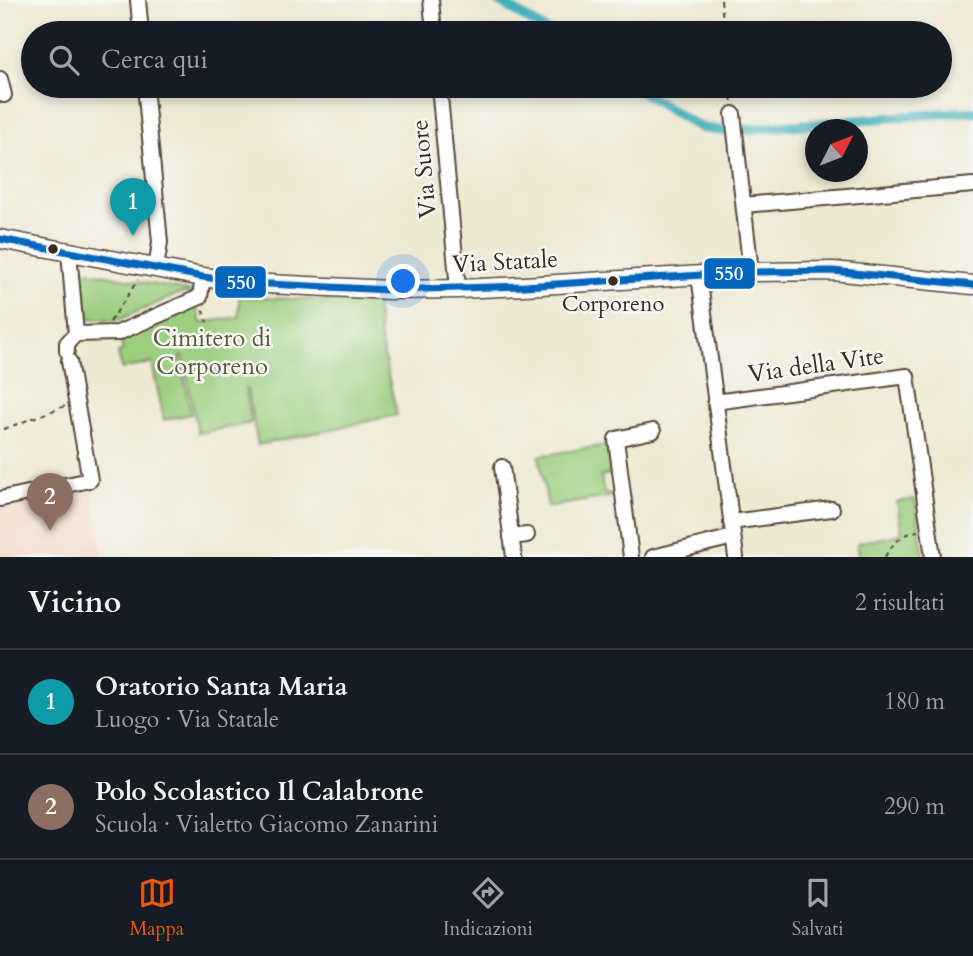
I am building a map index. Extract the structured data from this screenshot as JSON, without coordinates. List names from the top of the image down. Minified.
{"streets":{"main road":["Via Statale"],"street":["Via Suore","Via della Vite"]},"crossings":[["Via Suore","Via Statale"]],"parks":["Cimitero di Corporeno"],"places":["Corporeno"],"lines":["transit line 550"],"north":"top right","page":{"search":"Cerca qui","pins":["1","2"],"heading":["Vicino","2 risultati"],"list":[{"mark":"1","name":"Oratorio Santa Maria","note":"Luogo · Via Statale","value":"180 m"},{"mark":"2","name":"Polo Scolastico Il Calabrone","note":"Scuola · Vialetto Giacomo Zanarini","value":"290 m"}],"nav":["Mappa","Indicazioni","Salvati"]}}
